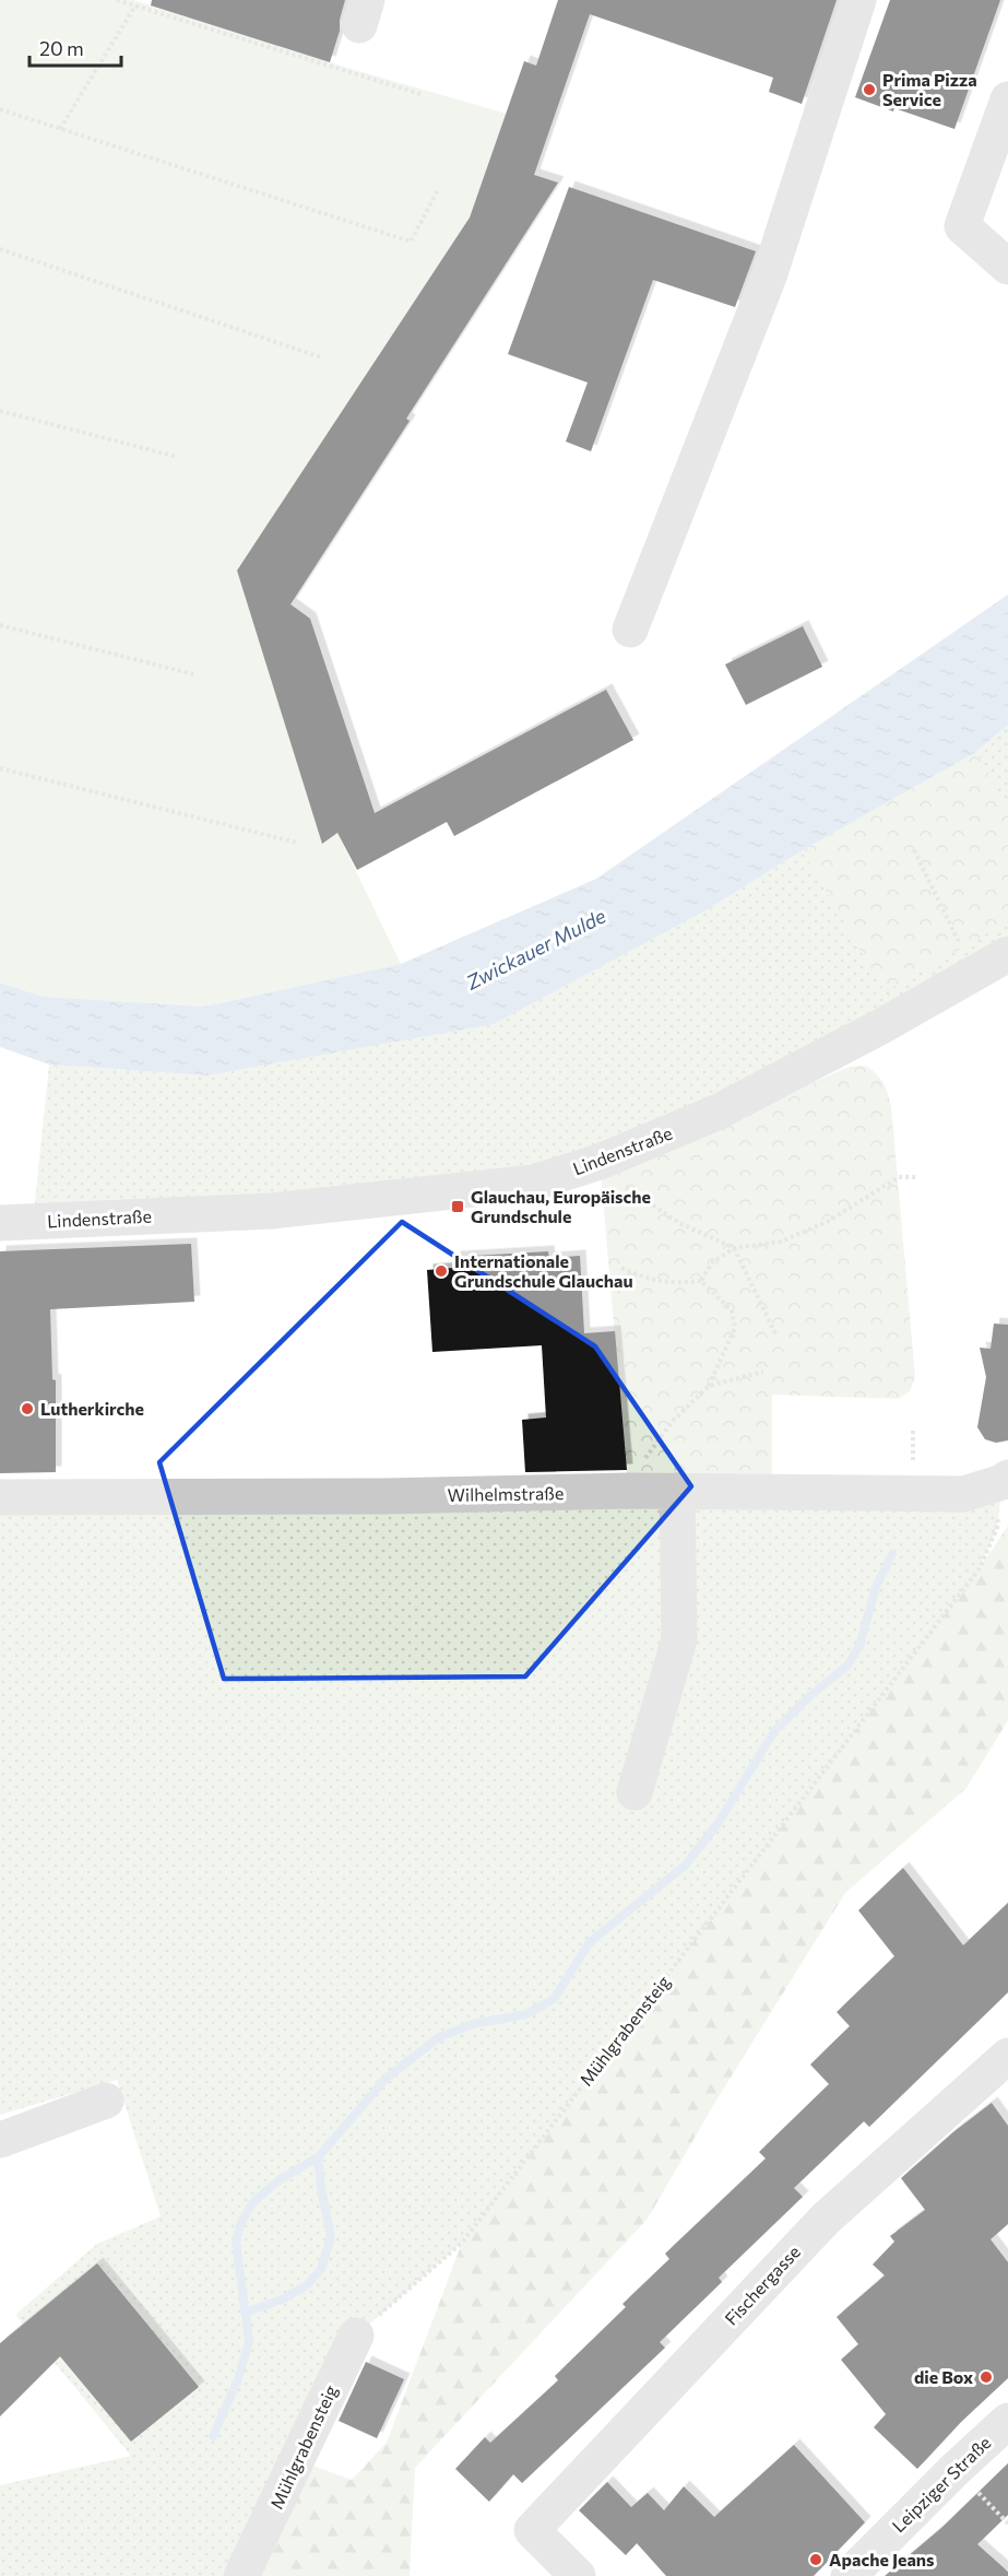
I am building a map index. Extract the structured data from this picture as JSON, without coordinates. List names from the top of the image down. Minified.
{"streets":{"street":["Lindenstraße","Wilhelmstraße","Mühlgrabensteig","Fischergasse","Leipziger Straße"]},"crossings":[["Wilhelmstraße","Mühlgrabensteig"]],"water":["Zwickauer Mulde"],"places":{"other":["Prima Pizza Service","Internationale Grundschule Glauchau","Lutherkirche","die Box","Apache Jeans"],"transit":["Glauchau, Europäische Grundschule"]},"scale_bar":"20 m"}
